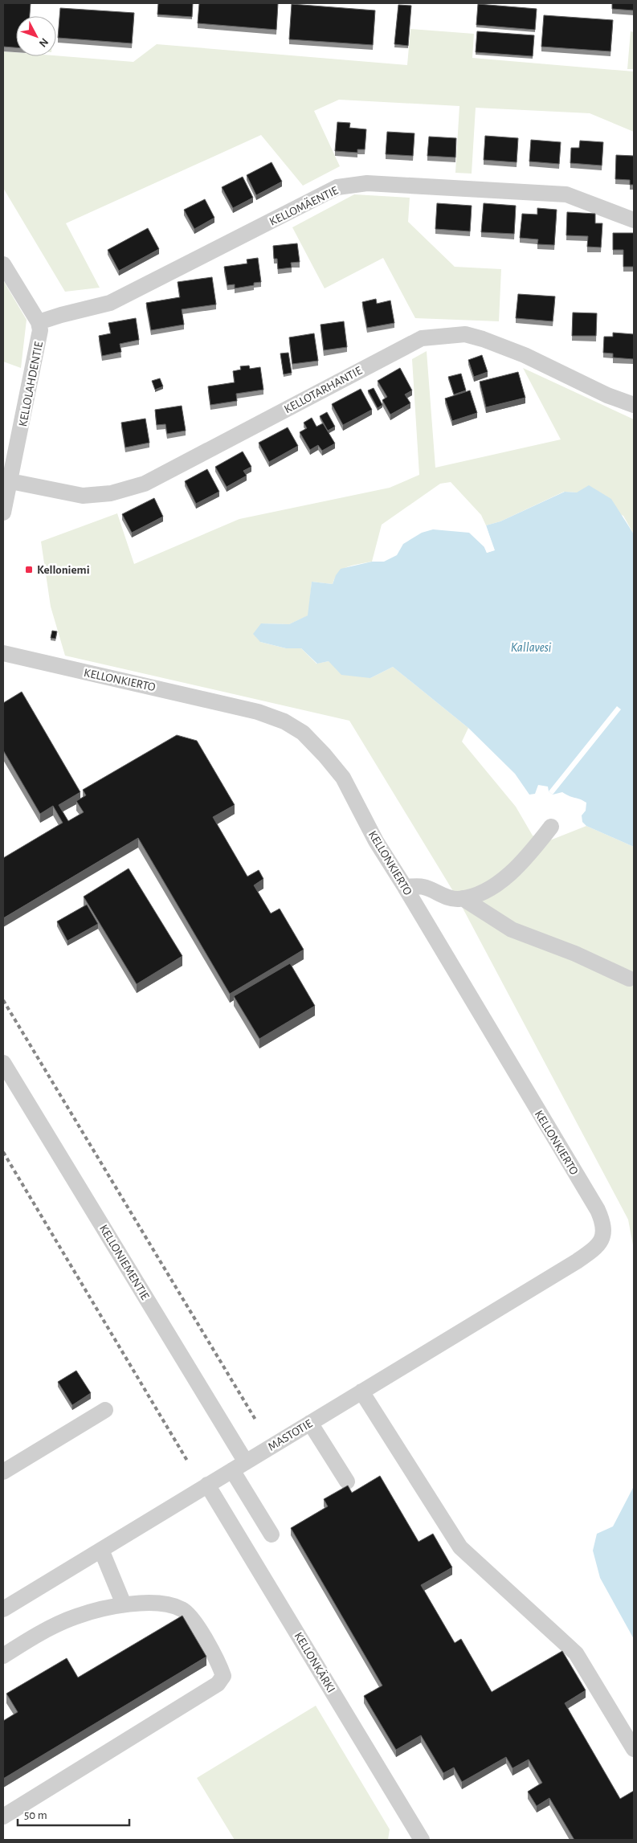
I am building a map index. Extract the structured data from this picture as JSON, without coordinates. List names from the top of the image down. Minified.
{"streets":{"street":["KELLOMÄENTIE","KELLOLAHDENTIE","KELLOTARHANTIE","KELLONKIERTO","KELLONIEMENTIE","MASTOTIE","KELLONKÄRKI"]},"crossings":[["KELLOMÄENTIE","KELLOLAHDENTIE"],["KELLOLAHDENTIE","KELLOTARHANTIE"],["KELLONKIERTO","MASTOTIE"],["KELLONIEMENTIE","MASTOTIE"],["MASTOTIE","KELLONKÄRKI"]],"water":["Kallavesi"],"places":{"transit":["Kelloniemi"]},"scale_bar":"50 m","north":"bottom right"}
